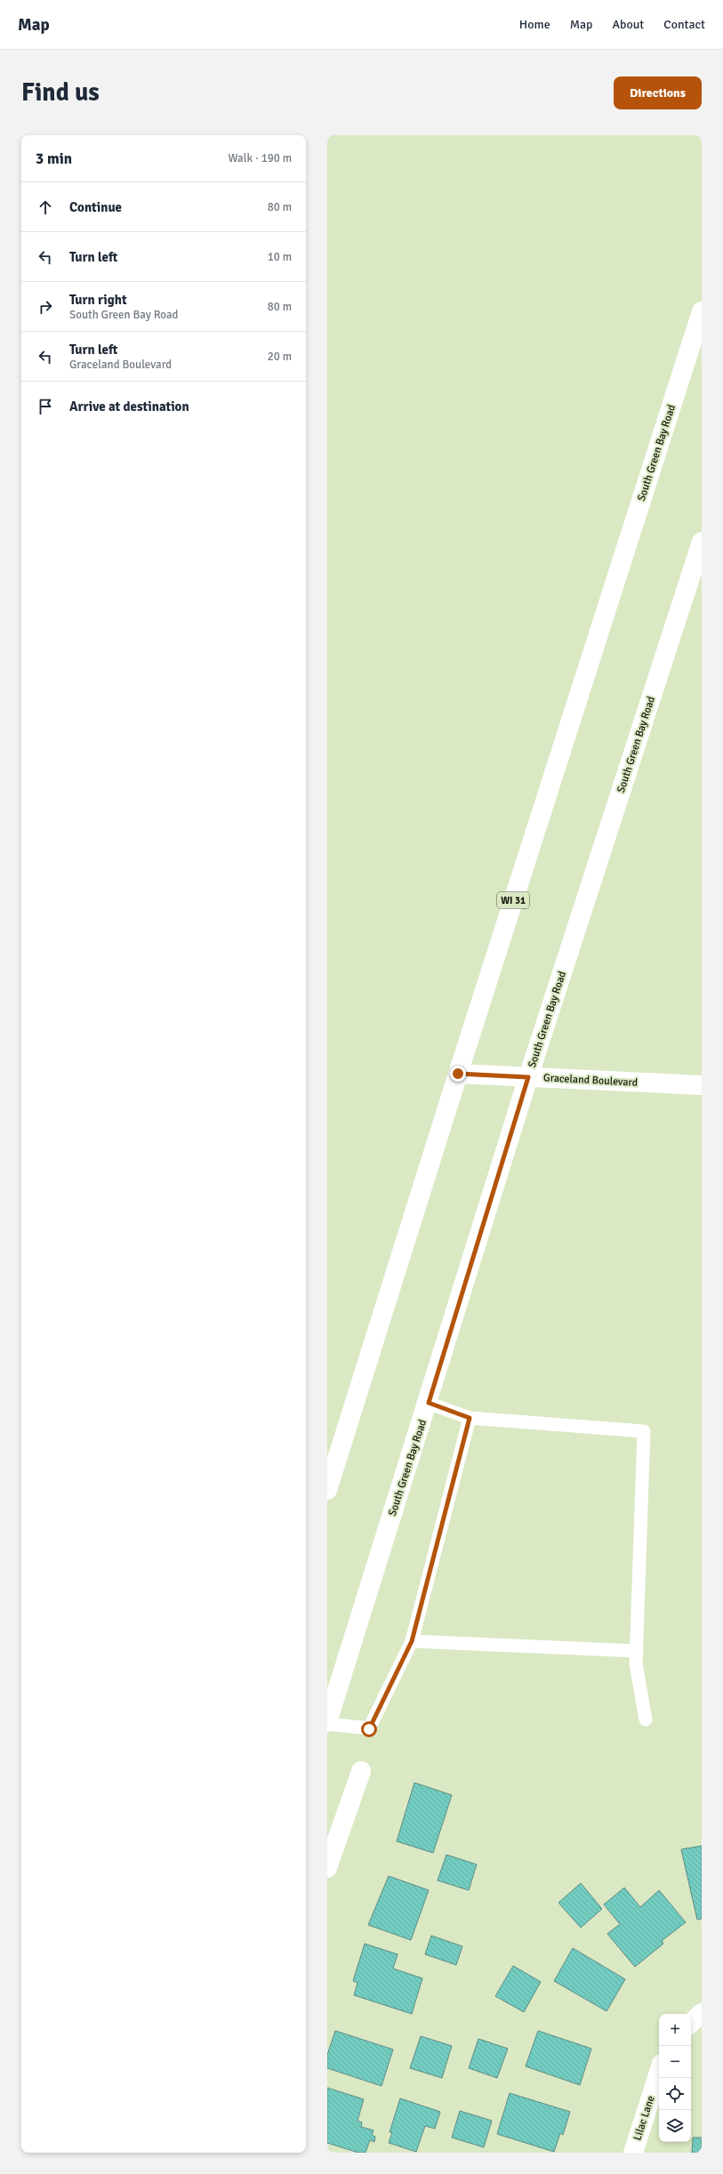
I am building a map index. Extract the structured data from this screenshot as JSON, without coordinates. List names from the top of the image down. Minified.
{"streets":{"main road":["South Green Bay Road","WI 31","Graceland Boulevard","Lilac Lane"]},"crossings":[["South Green Bay Road","Graceland Boulevard"]],"page":{"header":"Map","nav":["Home","Map","About","Contact"],"buttons":"Directions","title":"Find us","heading":["3 min","Walk · 190 m"],"list":[["Continue","80 m"],["Turn left","10 m"],["Turn right","South Green Bay Road","80 m"],["Turn left","Graceland Boulevard","20 m"],"Arrive at destination"],"map_buttons":["+","−"]}}
